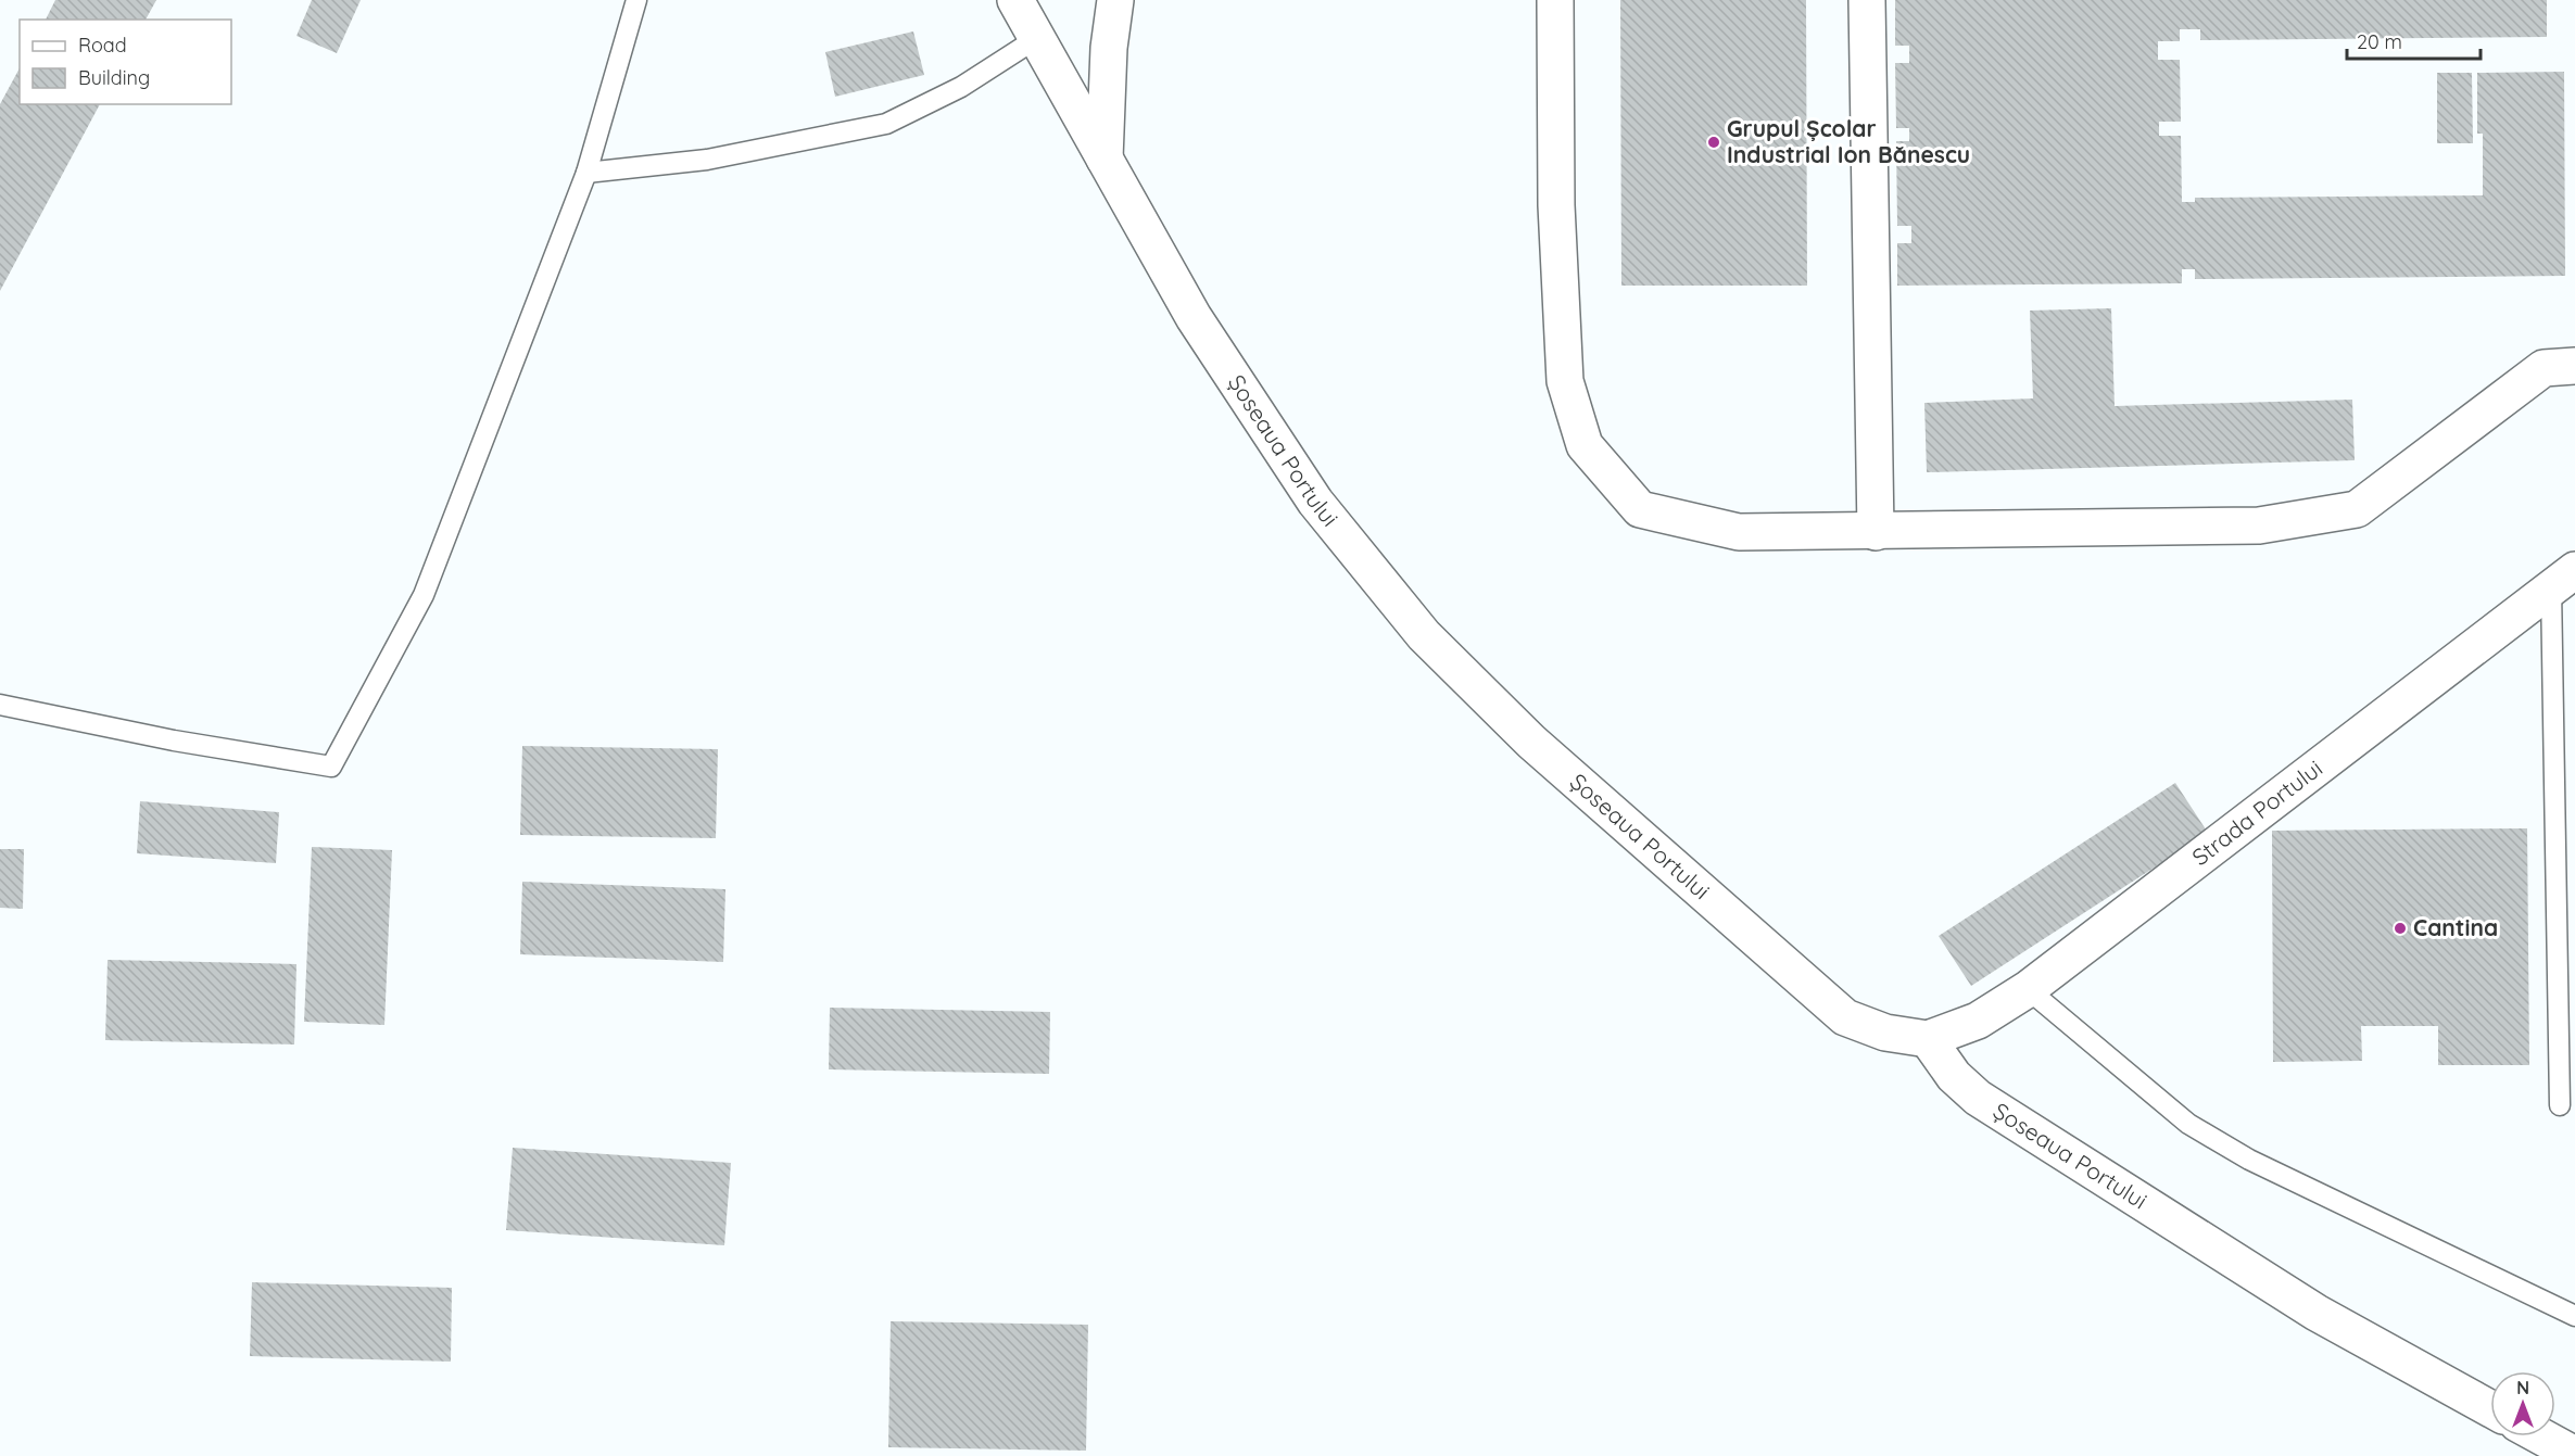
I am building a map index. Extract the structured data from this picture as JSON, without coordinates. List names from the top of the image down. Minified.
{"streets":{"street":["Șoseaua Portului","Strada Portului"]},"crossings":[["Șoseaua Portului","Strada Portului"]],"places":["Grupul Școlar Industrial Ion Bănescu","Cantina"],"legend":["Road","Building"],"scale_bar":"20 m","north":"top"}
